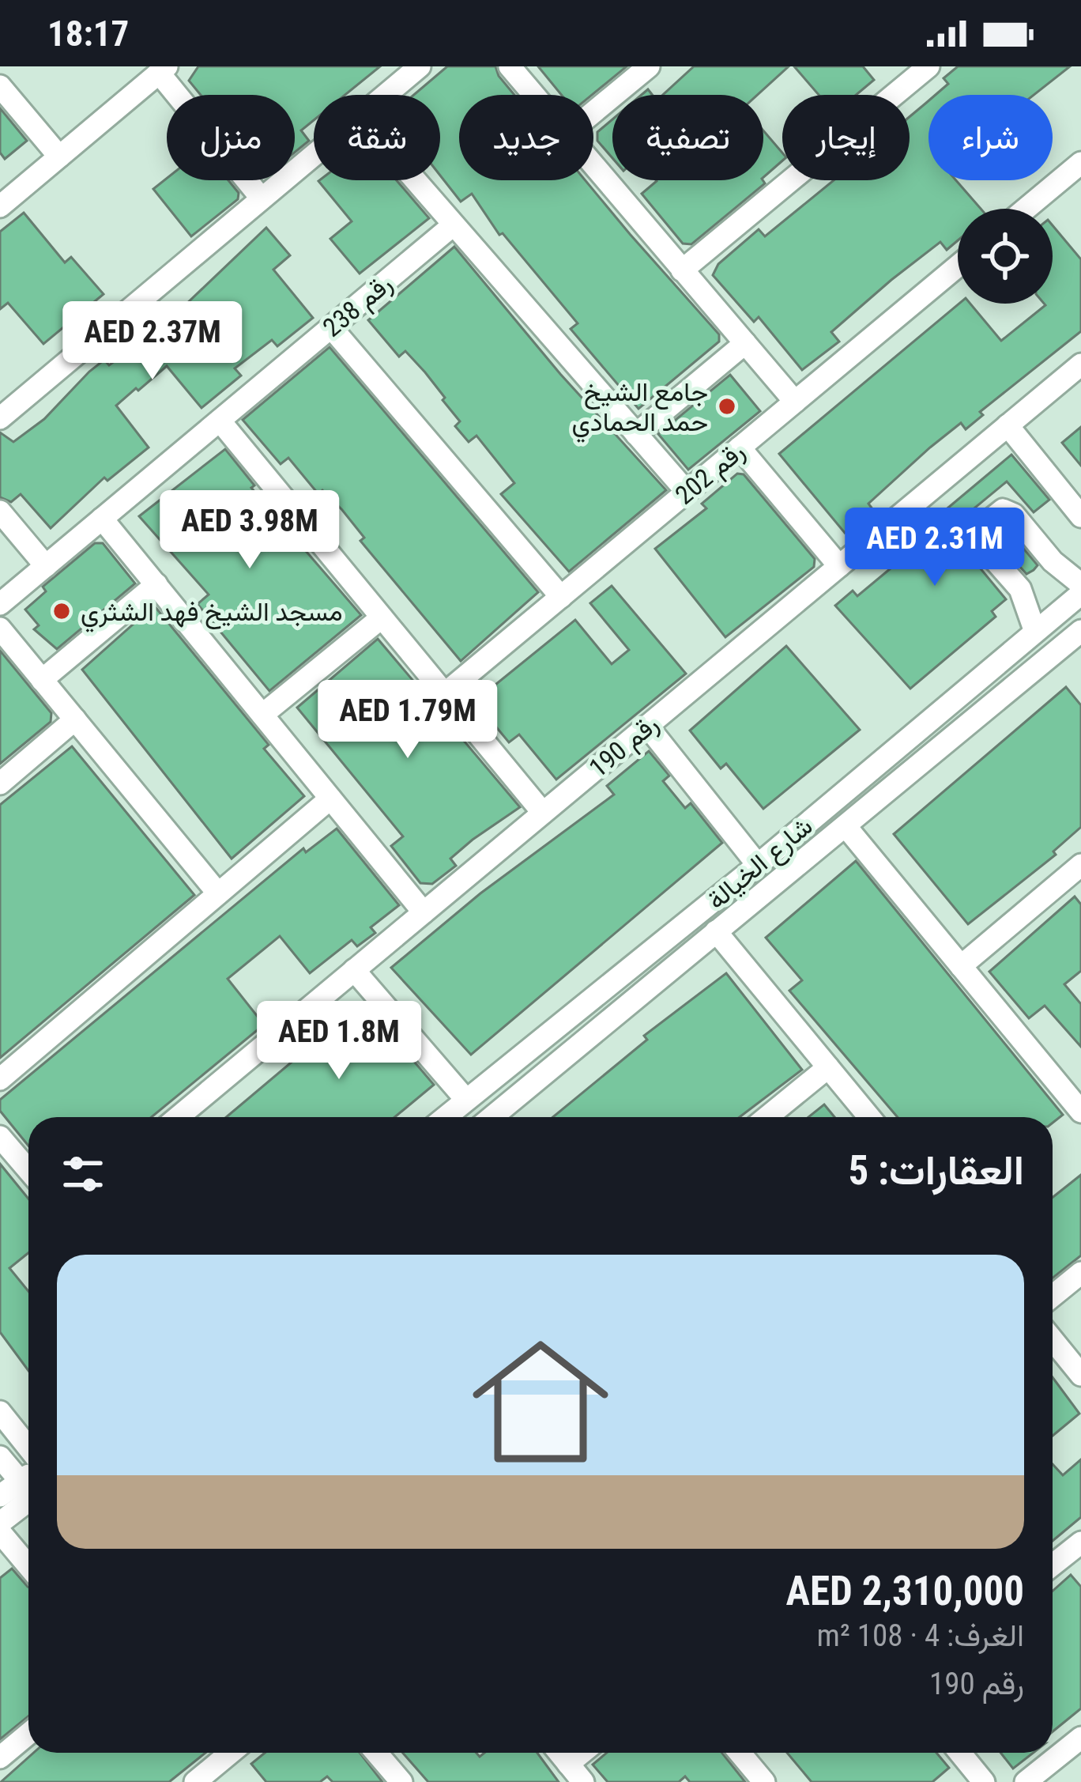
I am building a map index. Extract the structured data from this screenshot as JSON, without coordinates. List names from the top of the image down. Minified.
{"streets":{"street":["رقم 238","رقم 202","رقم 190","شارع الخيالة"]},"places":["جامع الشيخ حمد الحمادي","مسجد الشيخ فهد الشثري"],"page":{"status":"18:17","chip":["شراء","إيجار","تصفية","جديد","شقة","منزل"],"price":["AED 2.37M","AED 3.98M","AED 2.31M","AED 1.79M","AED 1.8M"],"heading":"العقارات: 5","list":[{"name":"AED 2,310,000","note":"الغرف: 4 · 108 m² · رقم 190"}]}}
